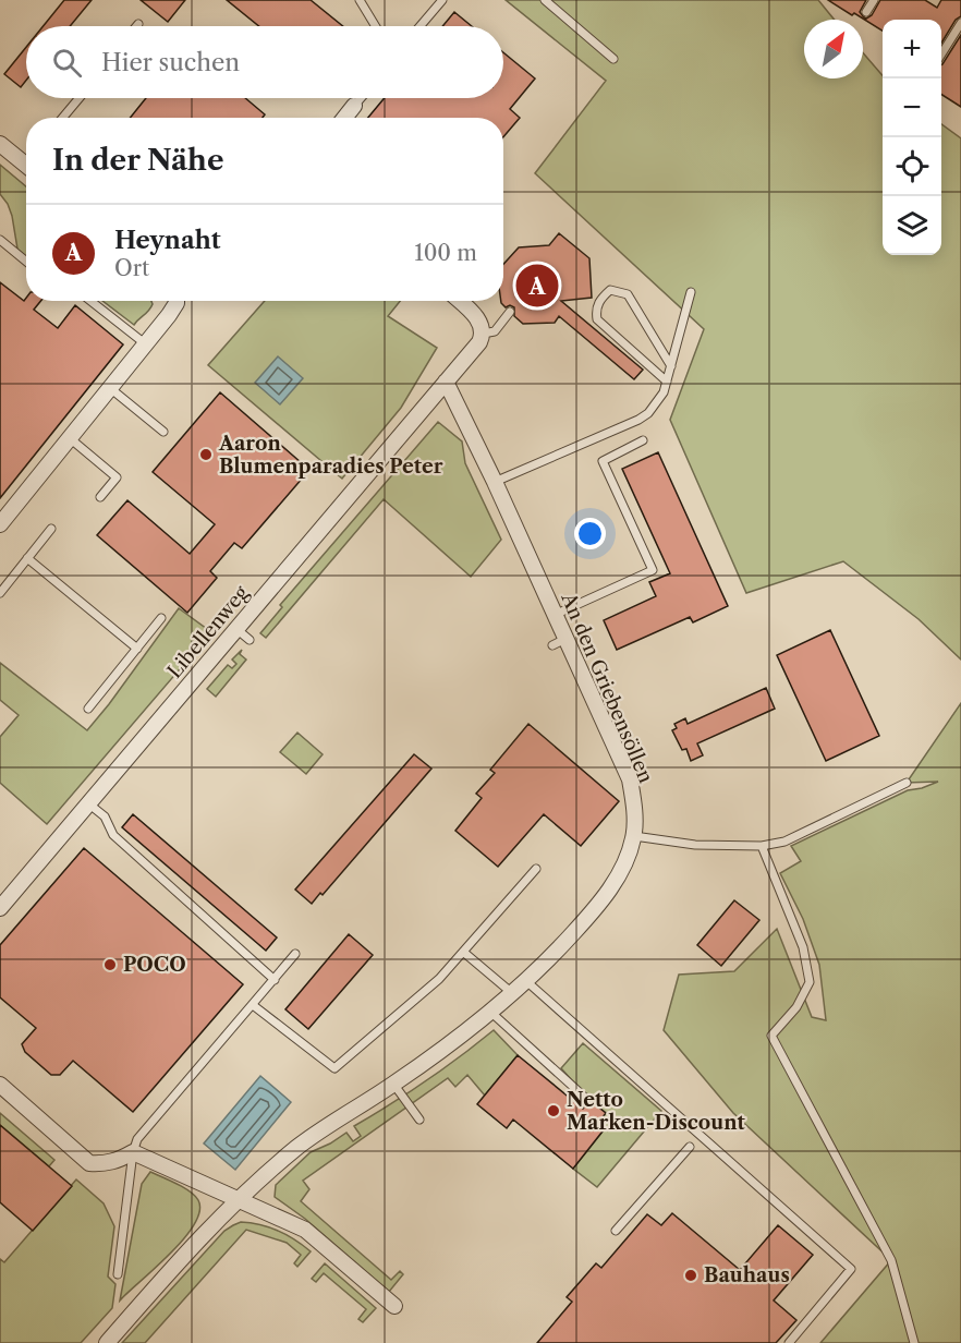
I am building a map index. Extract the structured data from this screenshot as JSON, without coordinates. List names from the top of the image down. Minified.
{"streets":{"street":["Libellenweg","An den Griebensöllen"]},"crossings":[["Libellenweg","An den Griebensöllen"]],"places":["Aaron Blumenparadies Peter","POCO","Netto Marken-Discount","Bauhaus"],"north":"top right","page":{"map_buttons":["+","−"],"search":"Hier suchen","heading":"In der Nähe","list":[{"mark":"A","name":"Heynaht","note":"Ort","value":"100 m"}],"pins":"A"}}
